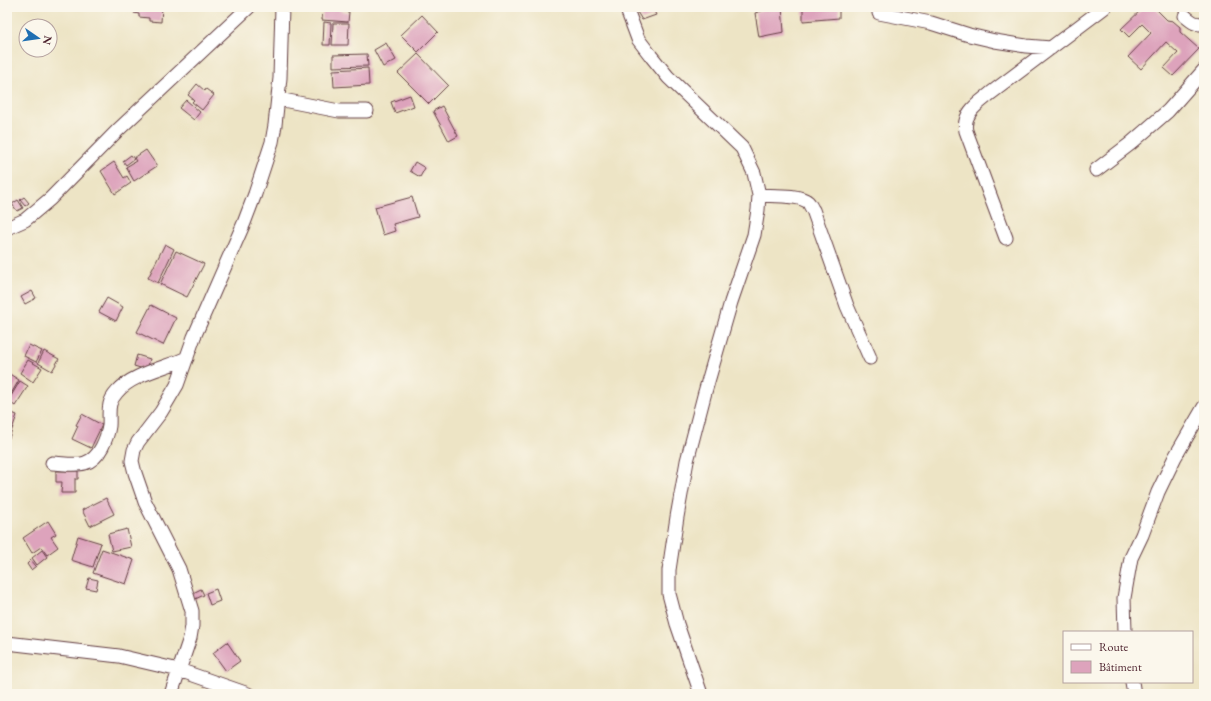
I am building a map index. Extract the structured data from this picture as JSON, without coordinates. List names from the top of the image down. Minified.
{"legend":["Route","Bâtiment"],"north":"right"}
